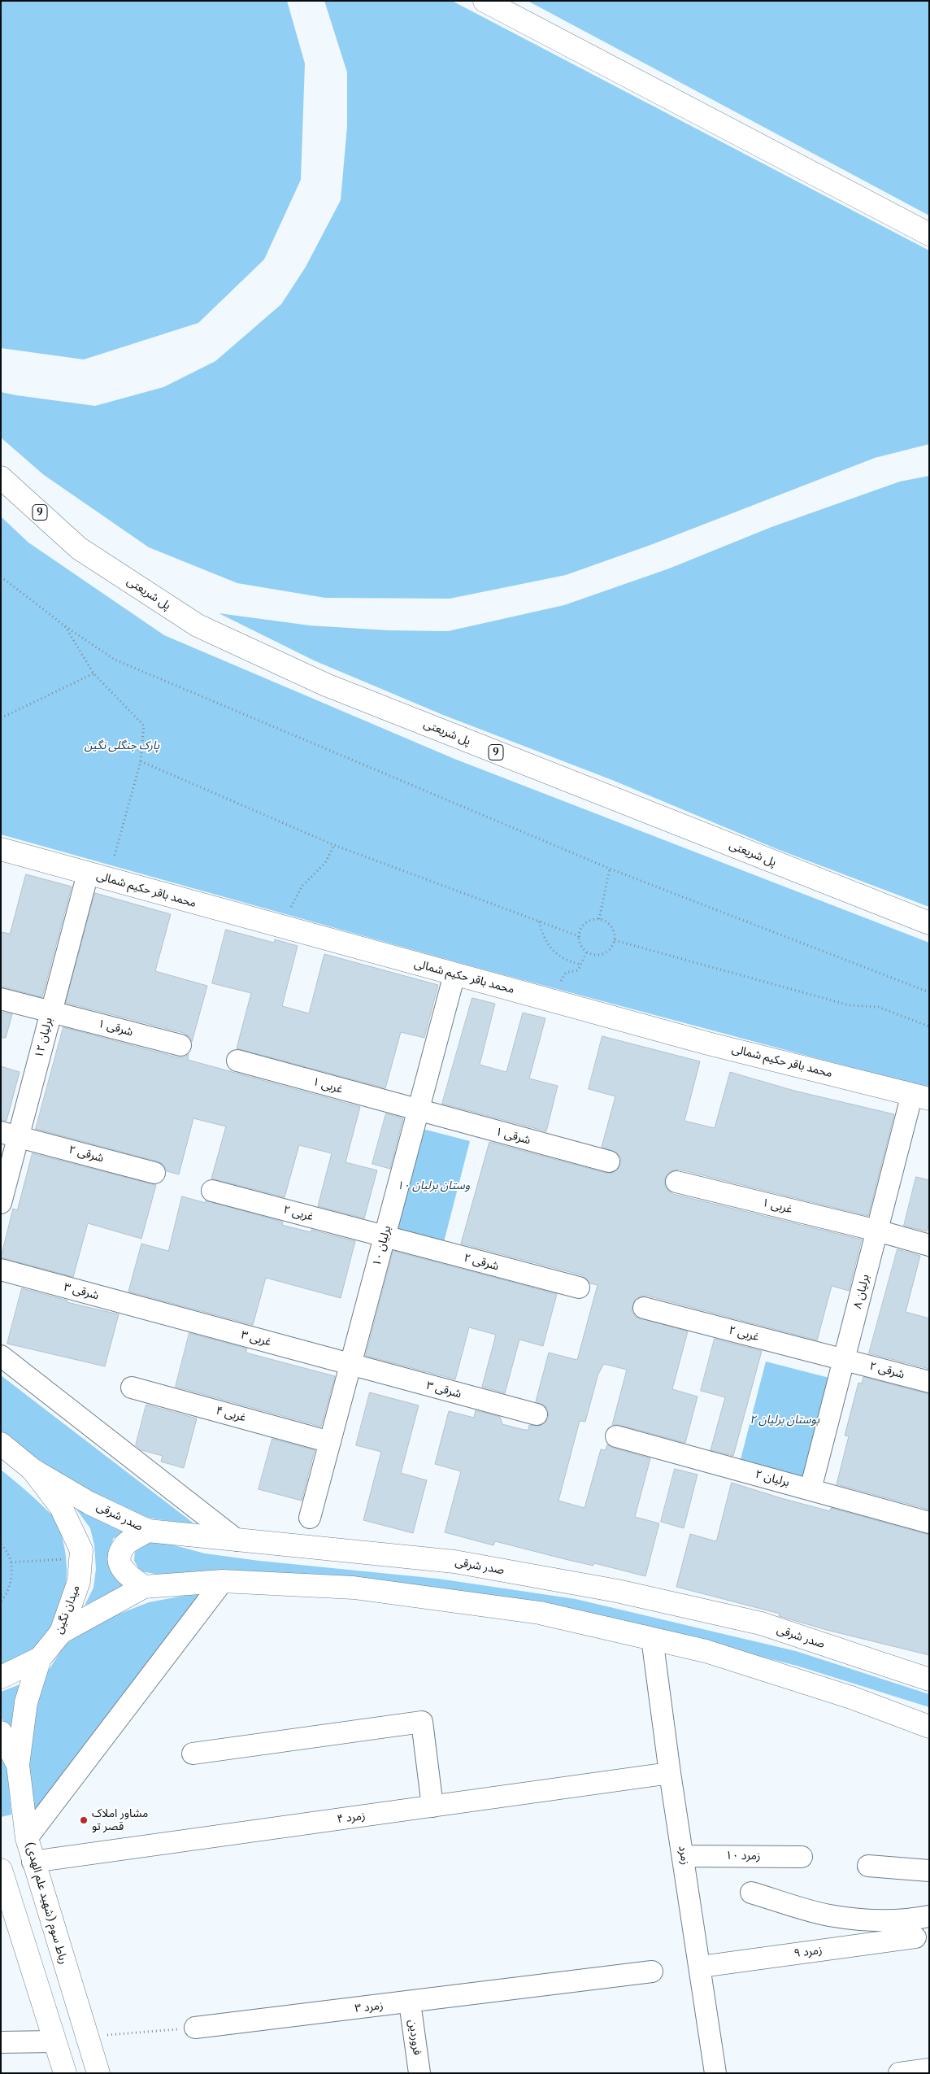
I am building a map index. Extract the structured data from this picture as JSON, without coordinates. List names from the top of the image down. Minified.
{"streets":{"street":["9","پل شریعتی","محمد باقر حکیم شمالی","۱ شرقی","برلیان ۱۲","۱ غربی","۲ شرقی","۲ غربی","برلیان ۱۰","۳ شرقی","برلیان ۸","۳ غربی","۴ غربی","برلیان ۲","صدر شرقی","میدان نگین","زمرد ۴","زمرد","زمرد ۱۰","رباط سوم (شهید علم الهدی)","زمرد ۹","زمرد ۳","فروردین"]},"crossings":[["محمد باقر حکیم شمالی","برلیان ۱۲"],["محمد باقر حکیم شمالی","برلیان ۱۰"],["محمد باقر حکیم شمالی","برلیان ۸"],["۱ شرقی","برلیان ۱۲"],["۱ شرقی","۱ غربی"],["۱ شرقی","برلیان ۱۰"],["برلیان ۱۲","۲ شرقی"],["۱ غربی","برلیان ۱۰"],["۱ غربی","برلیان ۸"],["۲ شرقی","۲ غربی"],["۲ شرقی","برلیان ۱۰"],["۲ شرقی","برلیان ۸"],["۲ غربی","برلیان ۱۰"],["۲ غربی","برلیان ۸"],["برلیان ۱۰","۳ شرقی"],["برلیان ۱۰","۳ غربی"],["برلیان ۱۰","۴ غربی"],["۳ شرقی","۳ غربی"],["برلیان ۸","برلیان ۲"],["صدر شرقی","میدان نگین"],["میدان نگین","رباط سوم (شهید علم الهدی)"],["زمرد ۴","زمرد"],["زمرد ۴","رباط سوم (شهید علم الهدی)"],["زمرد","زمرد ۱۰"],["زمرد","زمرد ۹"],["زمرد ۳","فروردین"]],"parks":["پارک جنگلی نگین","وستان برلیان ۱۰","بوستان برلیان ۲"],"places":["مشاور املاک قصر تو"]}
